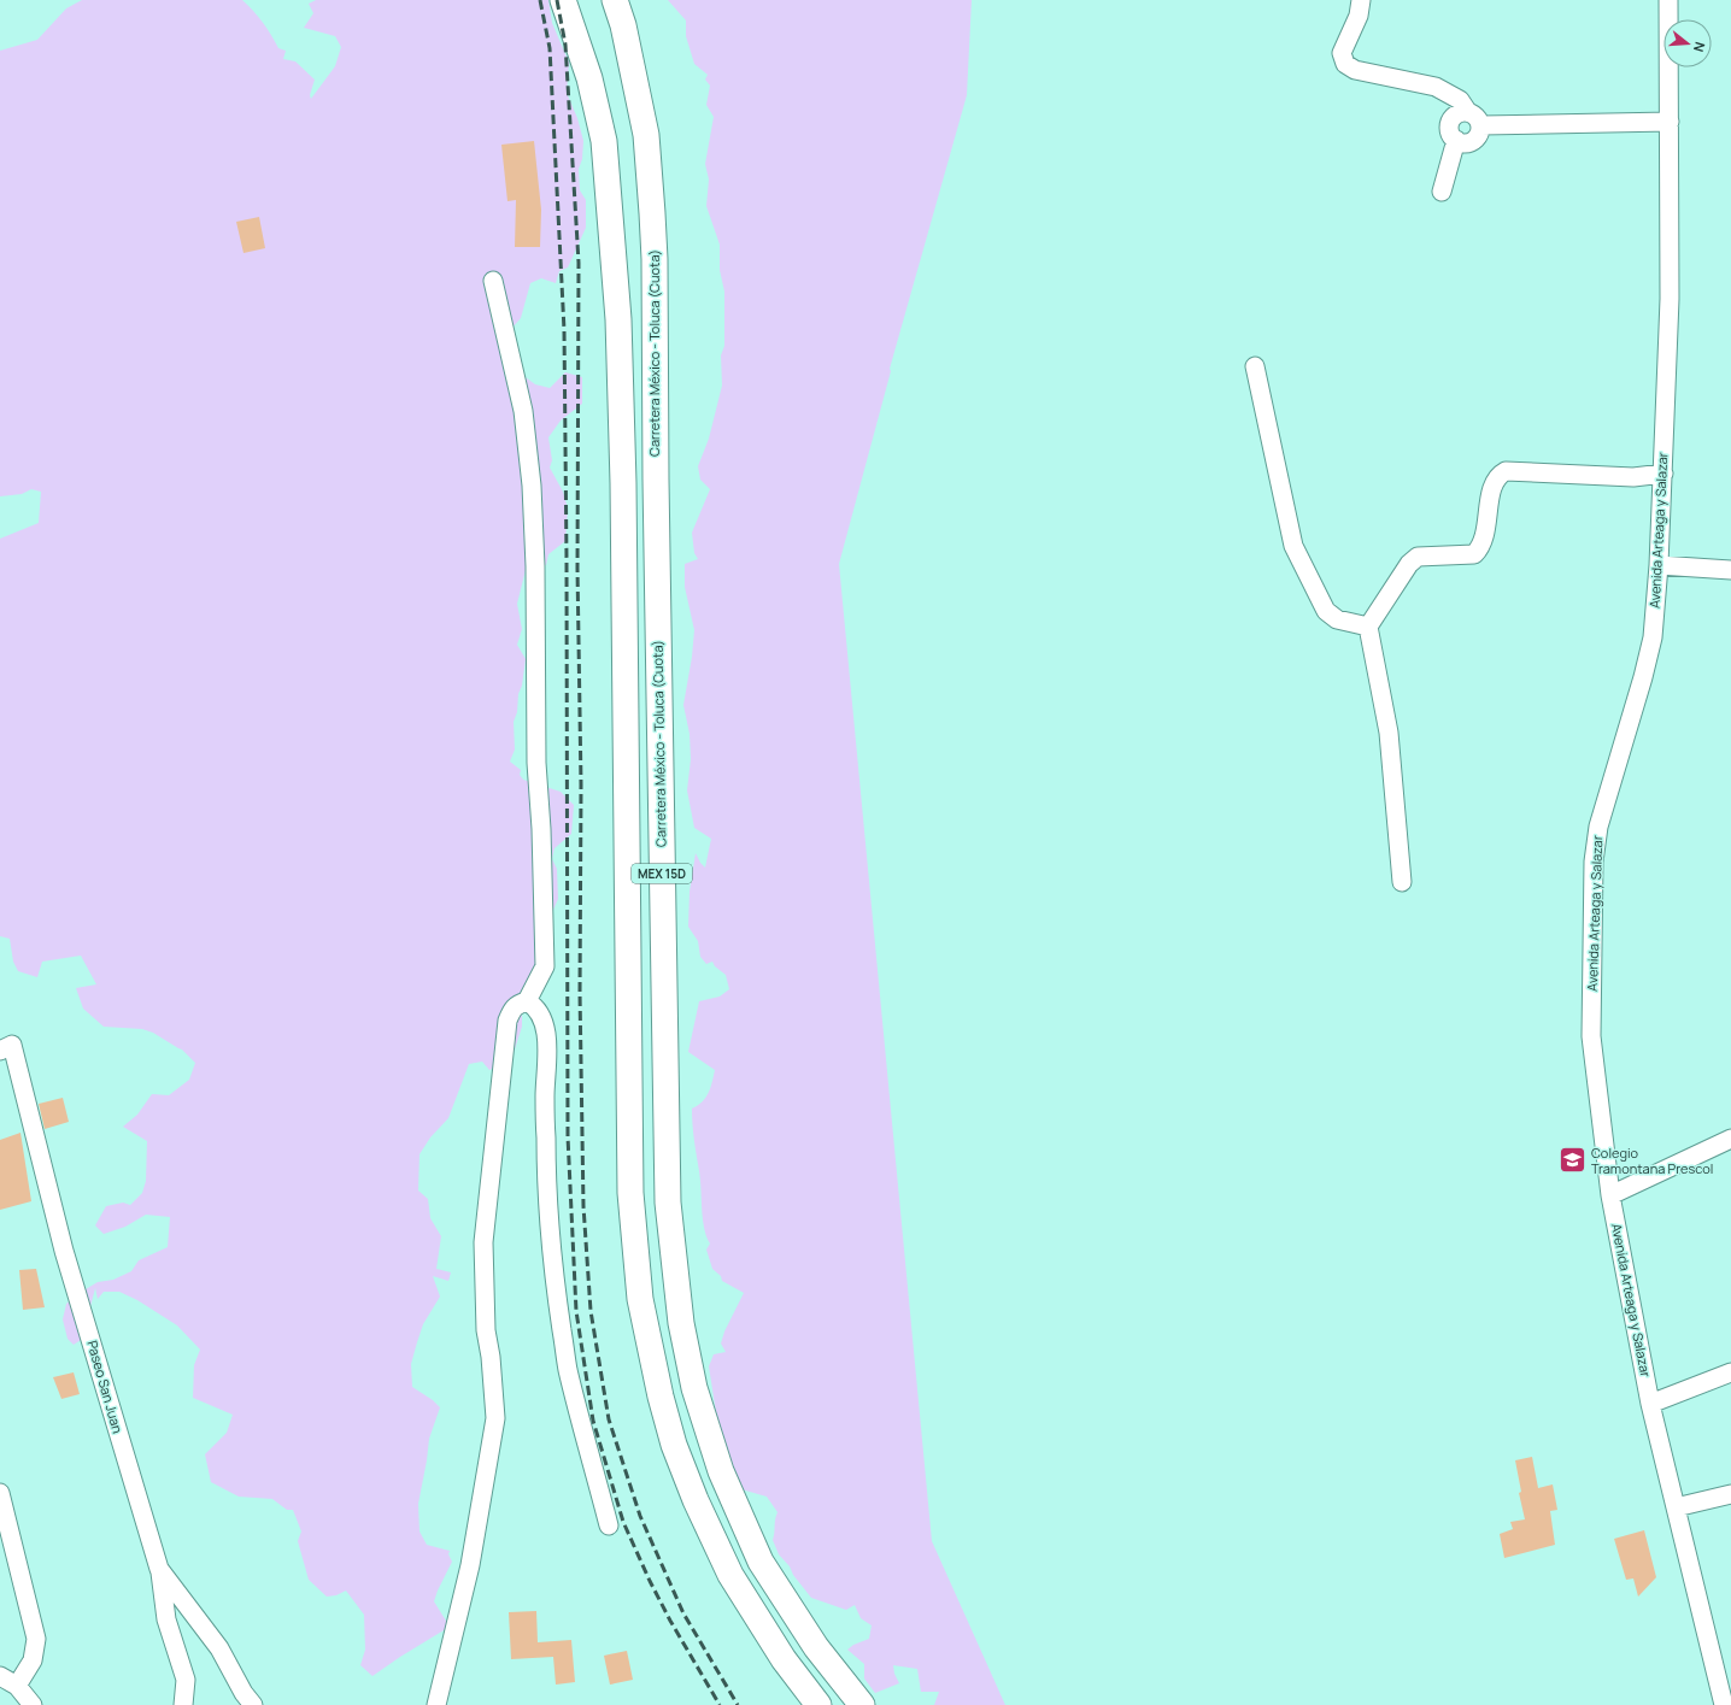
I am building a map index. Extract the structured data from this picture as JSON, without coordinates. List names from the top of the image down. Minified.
{"streets":{"highway":["Carretera México - Toluca (Cuota)","MEX 15D"],"street":["Avenida Arteaga y Salazar","Paseo San Juan"]},"places":{"school or university":["Colegio Tramontana Prescol"]},"north":"right"}
